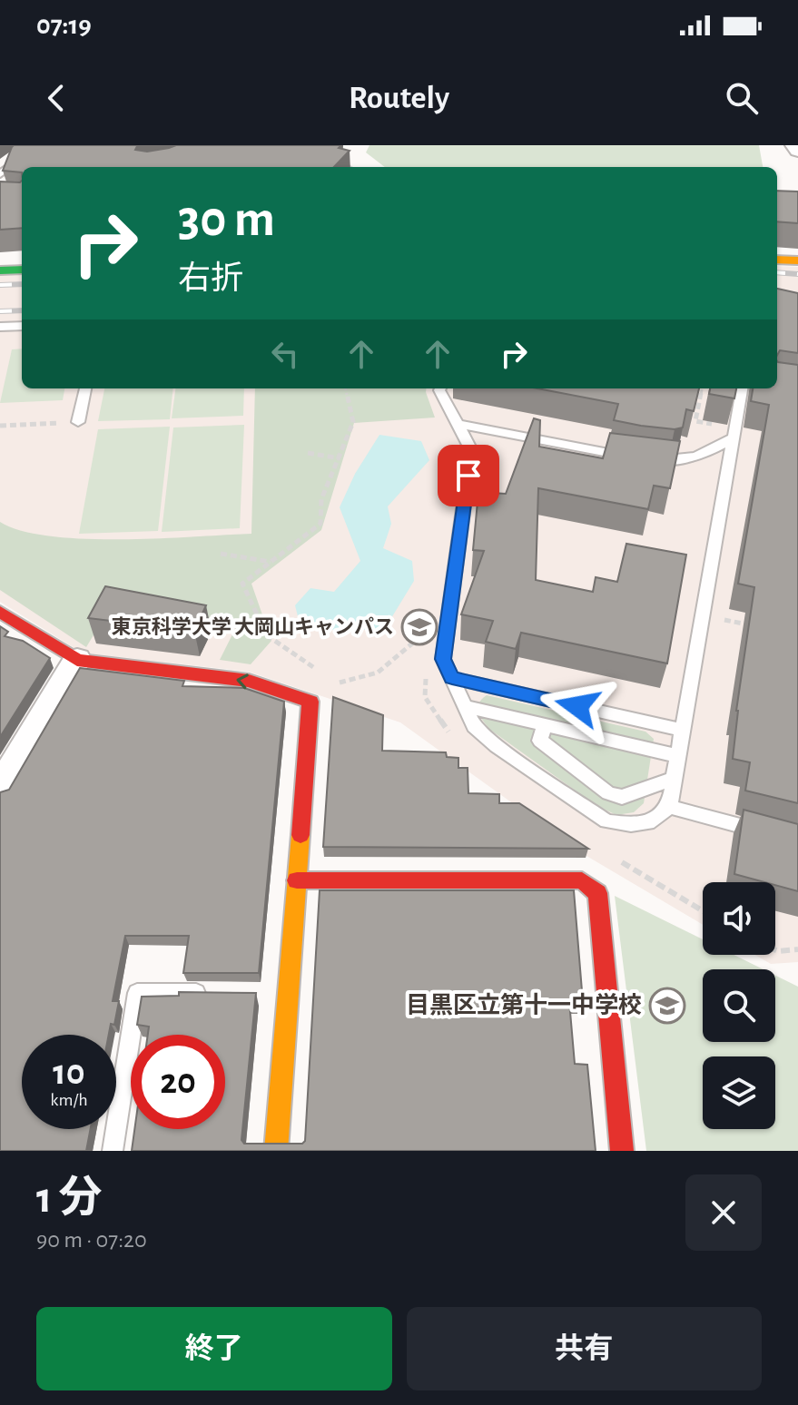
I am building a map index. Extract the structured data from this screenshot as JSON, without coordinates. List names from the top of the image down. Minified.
{"places":{"school or university":["東京科学大学 大岡山キャンパス","目黒区立第十一中学校"]},"page":{"status":"07:19","header":"Routely","turn":["30 m","右折"],"speed":"10 km/h","limit":"20","heading":["1 分","90 m · 07:20"],"buttons":["終了","共有"]}}
